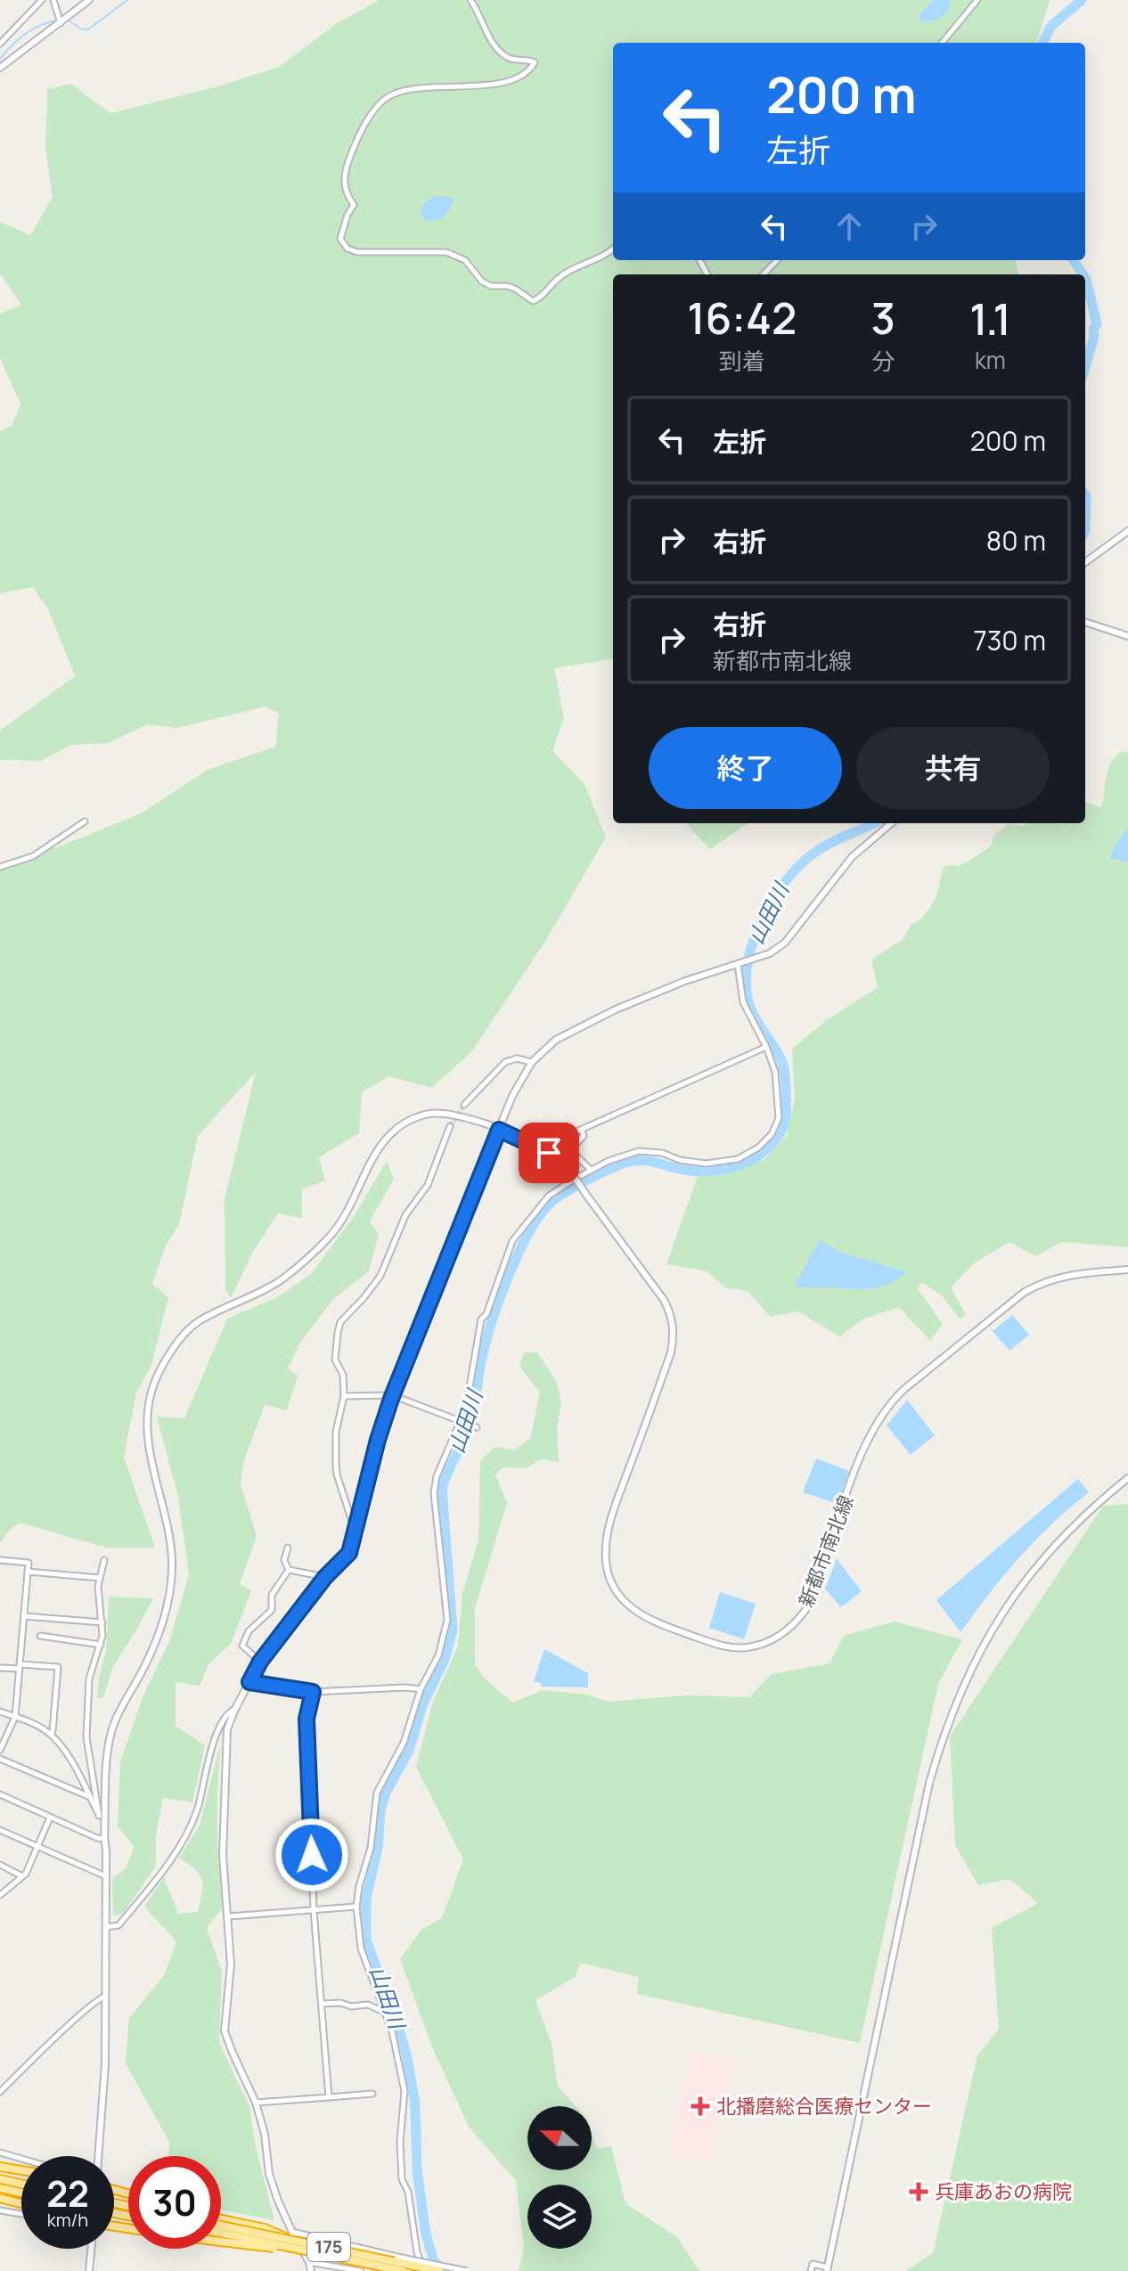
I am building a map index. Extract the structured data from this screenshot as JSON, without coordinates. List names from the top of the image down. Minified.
{"streets":{"highway":["175"],"street":["新都市南北線"]},"water":["山田川"],"places":{"health":["北播磨総合医療センター","兵庫あおの病院"]},"north":"left","page":{"turn":["200 m","左折"],"eta":["16:42","到着","3","分","1.1","km"],"list":[{"name":"左折","value":"200 m"},{"name":"右折","value":"80 m"},{"name":"右折","note":"新都市南北線","value":"730 m"}],"buttons":["終了","共有"],"speed":"22 km/h","limit":"30"}}
